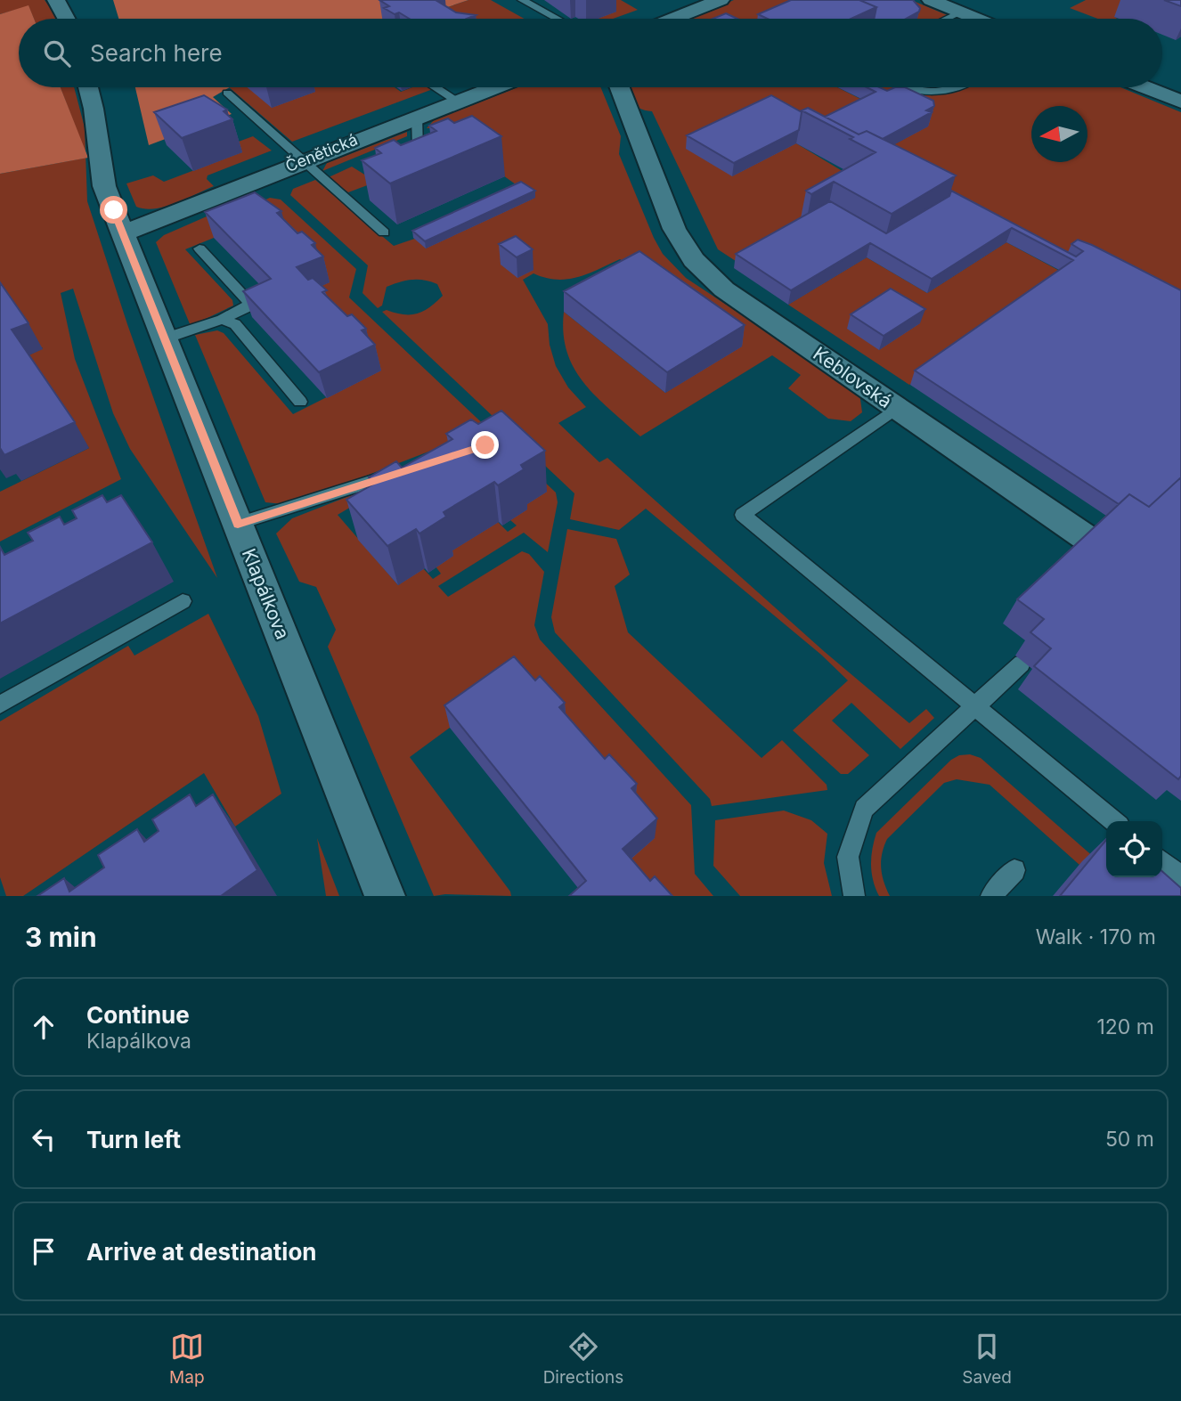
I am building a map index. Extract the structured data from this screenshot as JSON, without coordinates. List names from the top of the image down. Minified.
{"streets":{"street":["Čenětická","Keblovská","Klapálkova"]},"crossings":[["Čenětická","Klapálkova"]],"north":"left","page":{"search":"Search here","heading":["3 min","Walk · 170 m"],"list":[["Continue","Klapálkova","120 m"],["Turn left","50 m"],"Arrive at destination"],"nav":["Map","Directions","Saved"]}}
